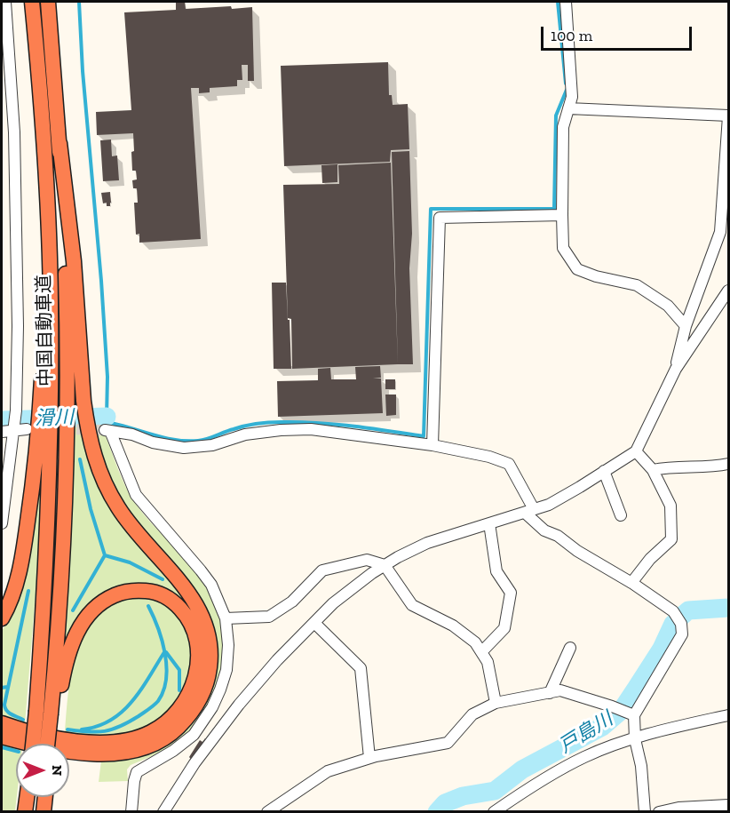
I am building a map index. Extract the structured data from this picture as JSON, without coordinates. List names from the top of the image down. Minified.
{"streets":{"highway":["中国自動車道"]},"water":["滑川","戸島川"],"scale_bar":"100 m","north":"right"}
